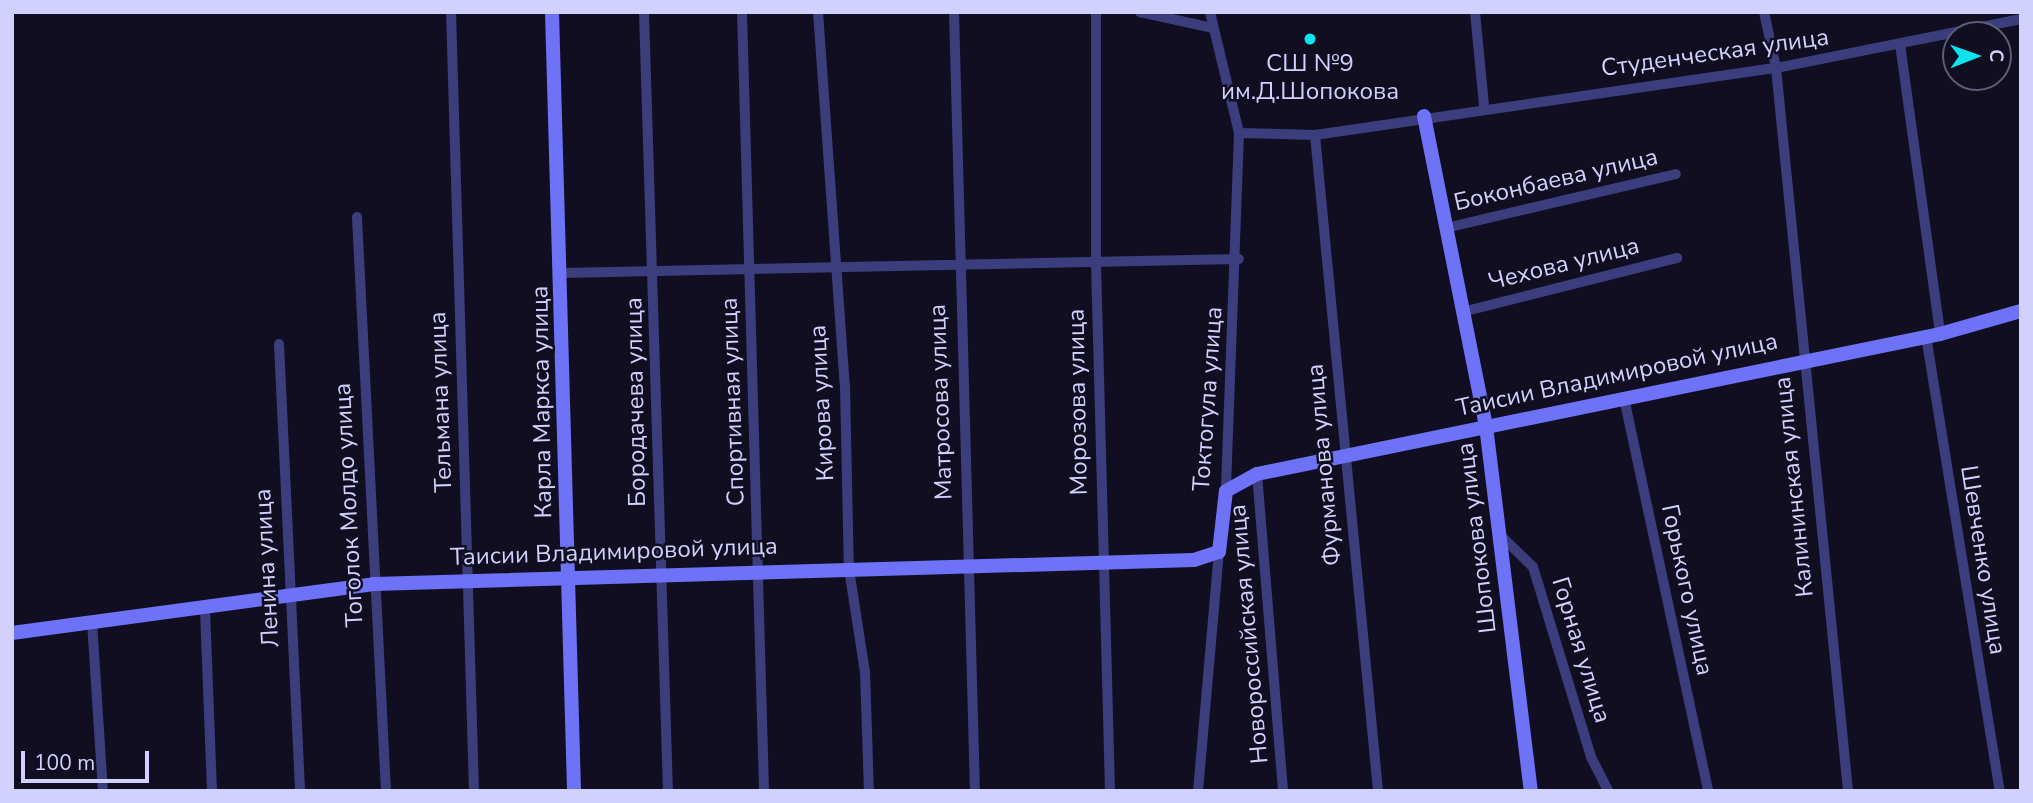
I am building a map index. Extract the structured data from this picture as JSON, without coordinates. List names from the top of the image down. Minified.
{"streets":{"street":["Студенческая улица","Боконбаева улица","Чехова улица","Таисии Владимировой улица","Токтогула улица","Тельмана улица","Карла Маркса улица","Бородачева улица","Спортивная улица","Матросова улица","Морозова улица","Кирова улица","Фурманова улица","Калининская улица","Тоголок Молдо улица","Шопокова улица","Шевченко улица","Ленина улица","Горького улица","Новороссийская улица","Горная улица"]},"crossings":[["Студенческая улица","Калининская улица"],["Студенческая улица","Шопокова улица"],["Студенческая улица","Шевченко улица"],["Боконбаева улица","Шопокова улица"],["Чехова улица","Шопокова улица"],["Таисии Владимировой улица","Токтогула улица"],["Таисии Владимировой улица","Тельмана улица"],["Таисии Владимировой улица","Карла Маркса улица"],["Таисии Владимировой улица","Бородачева улица"],["Таисии Владимировой улица","Спортивная улица"],["Таисии Владимировой улица","Матросова улица"],["Таисии Владимировой улица","Морозова улица"],["Таисии Владимировой улица","Кирова улица"],["Таисии Владимировой улица","Фурманова улица"],["Таисии Владимировой улица","Калининская улица"],["Таисии Владимировой улица","Тоголок Молдо улица"],["Таисии Владимировой улица","Шопокова улица"],["Таисии Владимировой улица","Шевченко улица"],["Таисии Владимировой улица","Ленина улица"],["Таисии Владимировой улица","Горького улица"],["Таисии Владимировой улица","Новороссийская улица"],["Шопокова улица","Горная улица"]],"places":["СШ №9 им.Д.Шопокова"],"scale_bar":"100 m","north":"right"}
